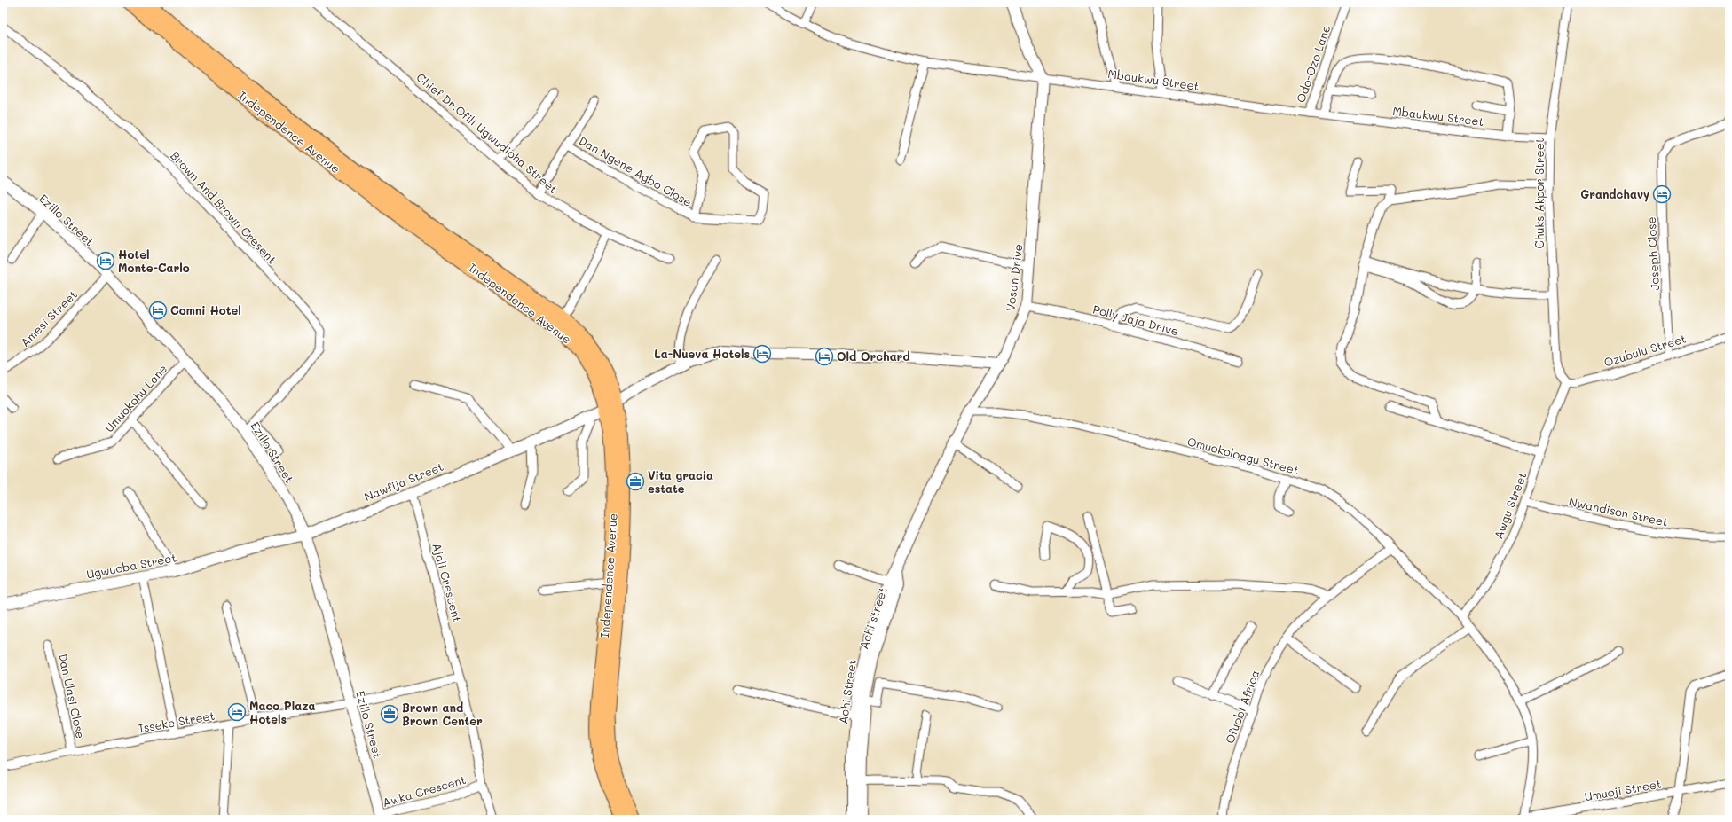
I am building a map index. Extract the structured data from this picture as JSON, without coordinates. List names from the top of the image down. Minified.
{"streets":{"main road":["Independence Avenue"],"street":["Odo-Ozo Lane","Mbaukwu Street","Chief Dr.Ofili Ugwudioha Street","Dan Ngene Agbo Close","Chuks Akpor Street","Brown And Brown Cresent","Ezillo Street","Joseph Close","Vosan Drive","Amesi Street","Polly Jaja Drive","Ozubulu Street","Umuokohu Lane","Omuokoloagu Street","Nawfija Street","Awgu Street","Nwandison Street","Ugwuoba Street","Ajali Crescent","Achi street","Achi Street","Dan Ulasi Close","Ofuobi Africa","Isseke Street","Umuoji Street","Awka Crescent"]},"crossings":[["Odo-Ozo Lane","Mbaukwu Street"],["Mbaukwu Street","Chuks Akpor Street"],["Mbaukwu Street","Vosan Drive"],["Independence Avenue","Nawfija Street"],["Chuks Akpor Street","Ozubulu Street"],["Chuks Akpor Street","Awgu Street"],["Brown And Brown Cresent","Ezillo Street"],["Ezillo Street","Amesi Street"],["Ezillo Street","Umuokohu Lane"],["Ezillo Street","Nawfija Street"],["Ezillo Street","Ugwuoba Street"],["Ezillo Street","Isseke Street"],["Ezillo Street","Awka Crescent"],["Joseph Close","Ozubulu Street"],["Vosan Drive","Polly Jaja Drive"],["Vosan Drive","Omuokoloagu Street"],["Vosan Drive","Nawfija Street"],["Vosan Drive","Achi street"],["Vosan Drive","Achi Street"],["Ozubulu Street","Awgu Street"],["Omuokoloagu Street","Awgu Street"],["Omuokoloagu Street","Ofuobi Africa"],["Nawfija Street","Ugwuoba Street"],["Nawfija Street","Ajali Crescent"],["Awgu Street","Nwandison Street"],["Ajali Crescent","Isseke Street"],["Ajali Crescent","Awka Crescent"],["Achi street","Achi Street"],["Dan Ulasi Close","Isseke Street"]],"places":{"hotel":["Grandchavy","Hotel Monte-Carlo","Comni Hotel","La-Nueva Hotels","Old Orchard","Maco Plaza Hotels"],"office":["Vita gracia estate","Brown and Brown Center"]}}
